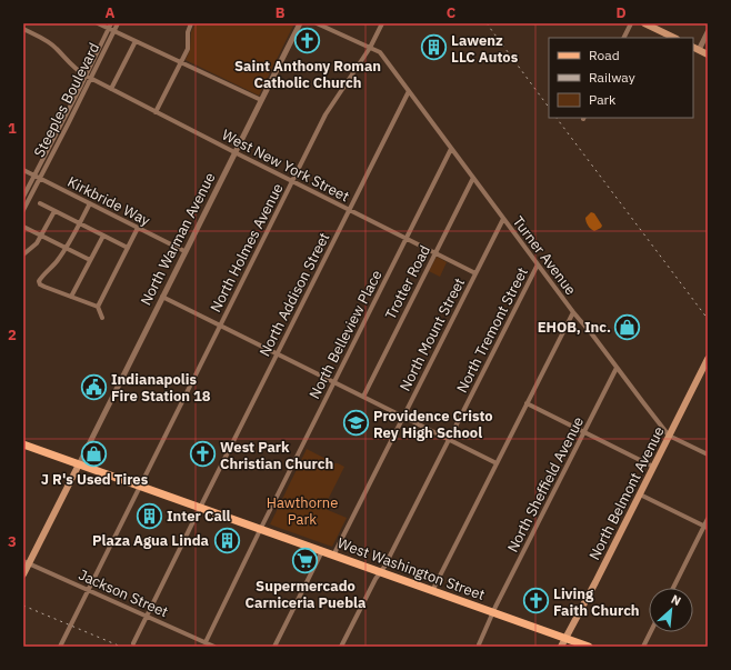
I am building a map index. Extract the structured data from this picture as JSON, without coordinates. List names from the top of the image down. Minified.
{"streets":{"main road":["North Belmont Avenue","West Washington Street"],"street":["Steeples Boulevard","West New York Street","Kirkbride Way","North Warman Avenue","North Holmes Avenue","Turner Avenue","Trotter Road","North Addison Street","North Tremont Street","North Belleview Place","North Mount Street","North Sheffield Avenue","Jackson Street"]},"crossings":[["Steeples Boulevard","West New York Street"],["Steeples Boulevard","Kirkbride Way"],["West New York Street","North Warman Avenue"],["West New York Street","North Holmes Avenue"],["West New York Street","Trotter Road"],["West New York Street","North Addison Street"],["West New York Street","North Belleview Place"],["West New York Street","North Mount Street"],["Kirkbride Way","North Warman Avenue"],["North Warman Avenue","West Washington Street"],["North Holmes Avenue","Turner Avenue"],["North Holmes Avenue","West Washington Street"],["North Holmes Avenue","Jackson Street"],["Turner Avenue","Trotter Road"],["Turner Avenue","North Addison Street"],["Turner Avenue","North Tremont Street"],["Turner Avenue","North Belleview Place"],["Turner Avenue","North Mount Street"],["Turner Avenue","North Sheffield Avenue"],["Turner Avenue","North Belmont Avenue"],["North Addison Street","West Washington Street"],["North Addison Street","Jackson Street"],["North Tremont Street","West Washington Street"],["North Belleview Place","West Washington Street"],["North Belleview Place","Jackson Street"],["North Mount Street","West Washington Street"],["North Sheffield Avenue","West Washington Street"],["North Belmont Avenue","West Washington Street"]],"parks":["Hawthorne Park"],"places":{"church":["Saint Anthony Roman Catholic Church","West Park Christian Church","Living Faith Church"],"building":["Lawenz LLC Autos","Inter Call","Plaza Agua Linda"],"shop":["EHOB, Inc.","J R's Used Tires"],"public building":["Indianapolis Fire Station 18"],"school or university":["Providence Cristo Rey High School"],"supermarket":["Supermercado Carniceria Puebla"]},"legend":["Road","Railway","Park"],"north":"top right","grid":{"columns":["A","B","C","D"],"rows":["1","2","3"]}}
